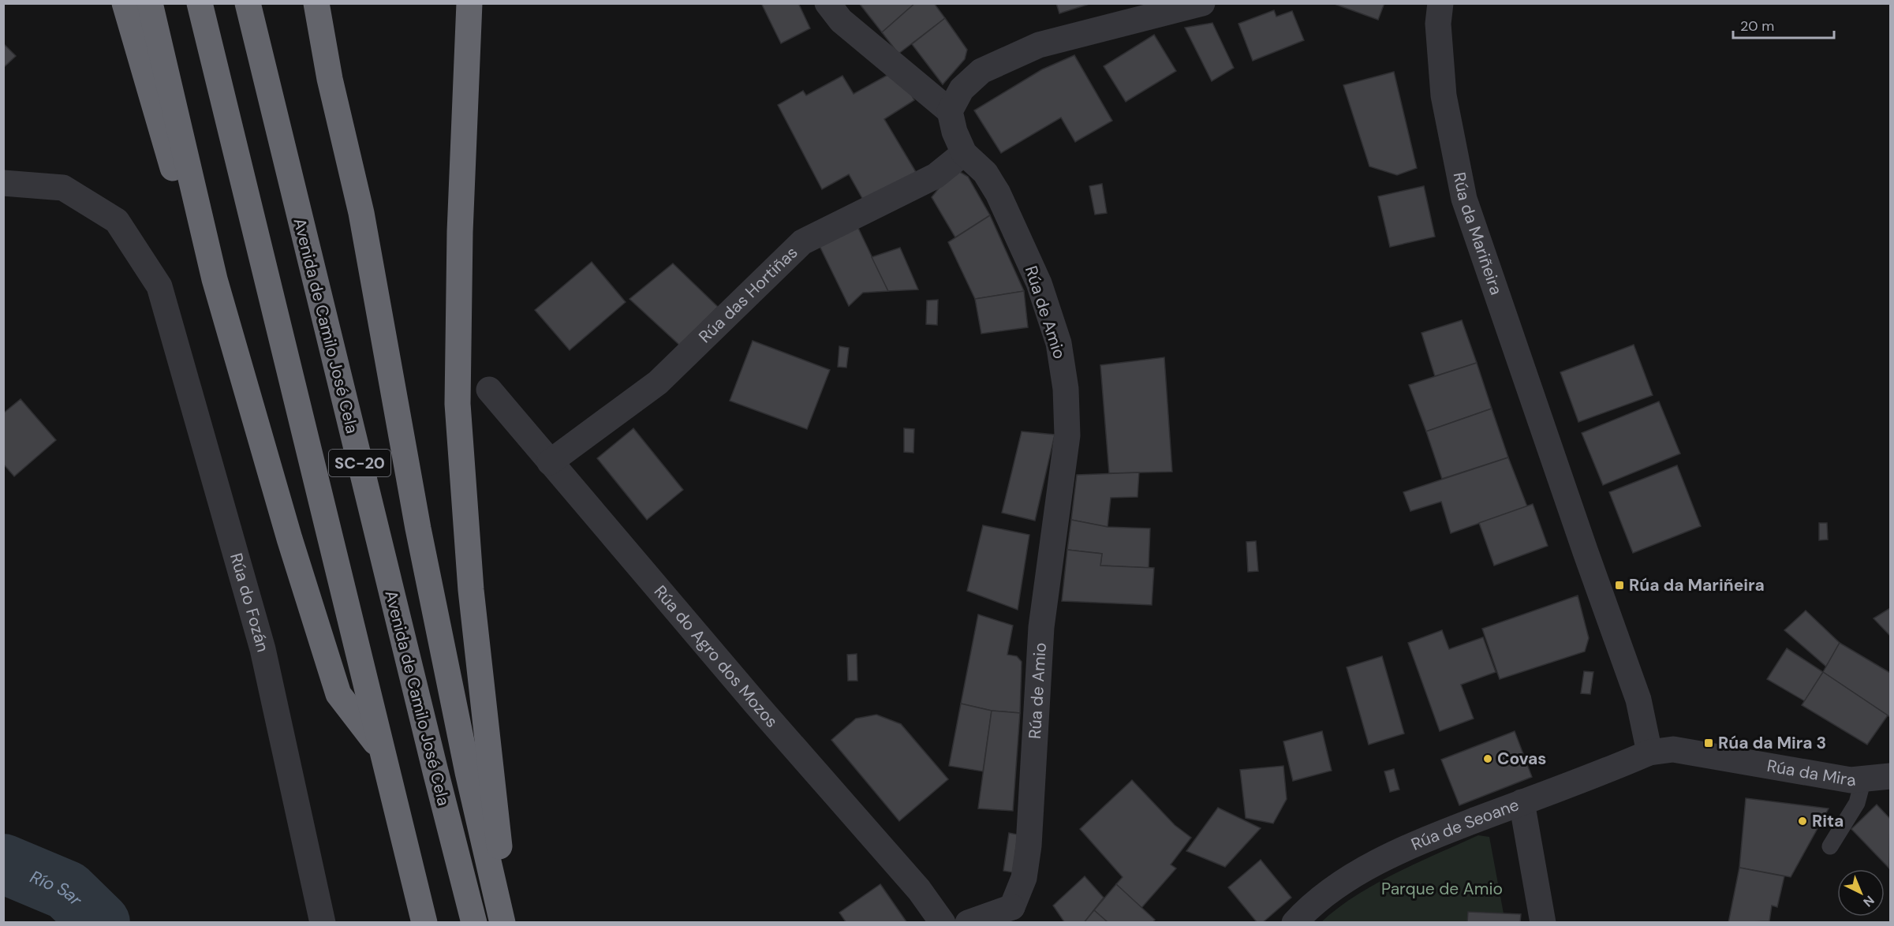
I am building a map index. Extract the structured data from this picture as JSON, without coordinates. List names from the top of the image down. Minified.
{"streets":{"highway":["Avenida de Camilo José Cela","SC-20"],"street":["Rúa da Mariñeira","Rúa das Hortiñas","Rúa de Amio","Rúa do Fozán","Rúa do Agro dos Mozos","Rúa da Mira","Rúa de Seoane"]},"crossings":[["Rúa da Mariñeira","Rúa da Mira"],["Rúa da Mariñeira","Rúa de Seoane"],["Rúa das Hortiñas","Rúa de Amio"],["Rúa das Hortiñas","Rúa do Agro dos Mozos"],["Rúa da Mira","Rúa de Seoane"]],"water":["Río Sar"],"parks":["Parque de Amio"],"places":{"transit":["Rúa da Mariñeira","Rúa da Mira 3"],"other":["Covas","Rita"]},"scale_bar":"20 m","north":"bottom right"}
